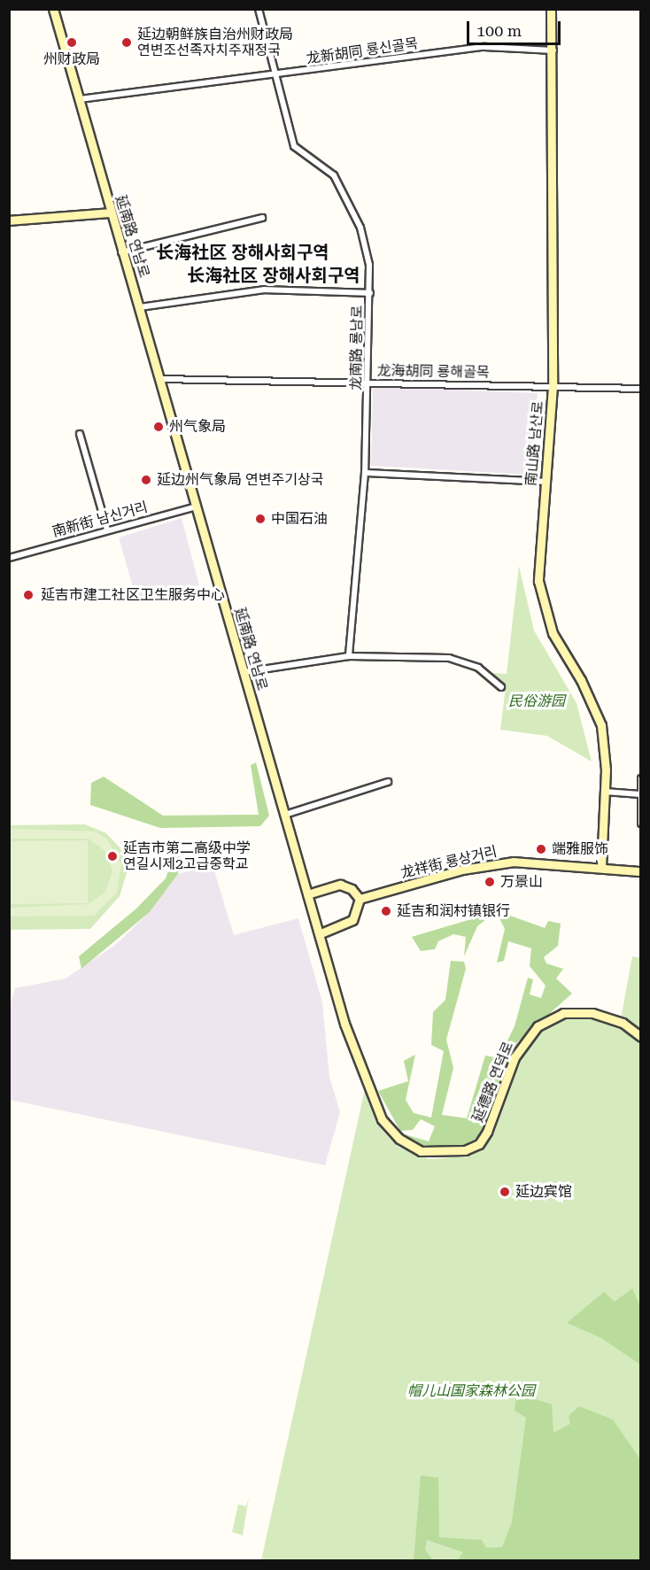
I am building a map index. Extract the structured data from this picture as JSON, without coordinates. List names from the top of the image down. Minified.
{"streets":{"main road":["延南路 연남로","南山路 남산로","龙祥街 룡상거리","延德路 연덕로"],"street":["龙新胡同 룡신골목","龙南路 룡남로","龙海胡同 룡해골목","南新街 남신거리"]},"crossings":[["龙新胡同 룡신골목","延南路 연남로"],["龙新胡同 룡신골목","龙南路 룡남로"],["龙新胡同 룡신골목","南山路 남산로"],["延南路 연남로","龙海胡同 룡해골목"],["延南路 연남로","南新街 남신거리"],["延南路 연남로","延德路 연덕로"],["龙南路 룡남로","龙海胡同 룡해골목"],["龙海胡同 룡해골목","南山路 남산로"],["南山路 남산로","龙祥街 룡상거리"]],"districts":["长海社区 장해사회구역","长海社区 장해사회구역"],"parks":["民俗游园","帽儿山国家森林公园"],"places":["州财政局","延边朝鲜族自治州财政局 연변조선족자치주재정국","州气象局","延边州气象局 연변주기상국","中国石油","延吉市建工社区卫生服务中心","端雅服饰","延吉市第二高级中学 연길시제2고급중학교","万景山","延吉和润村镇银行","延边宾馆"],"scale_bar":"100 m"}
